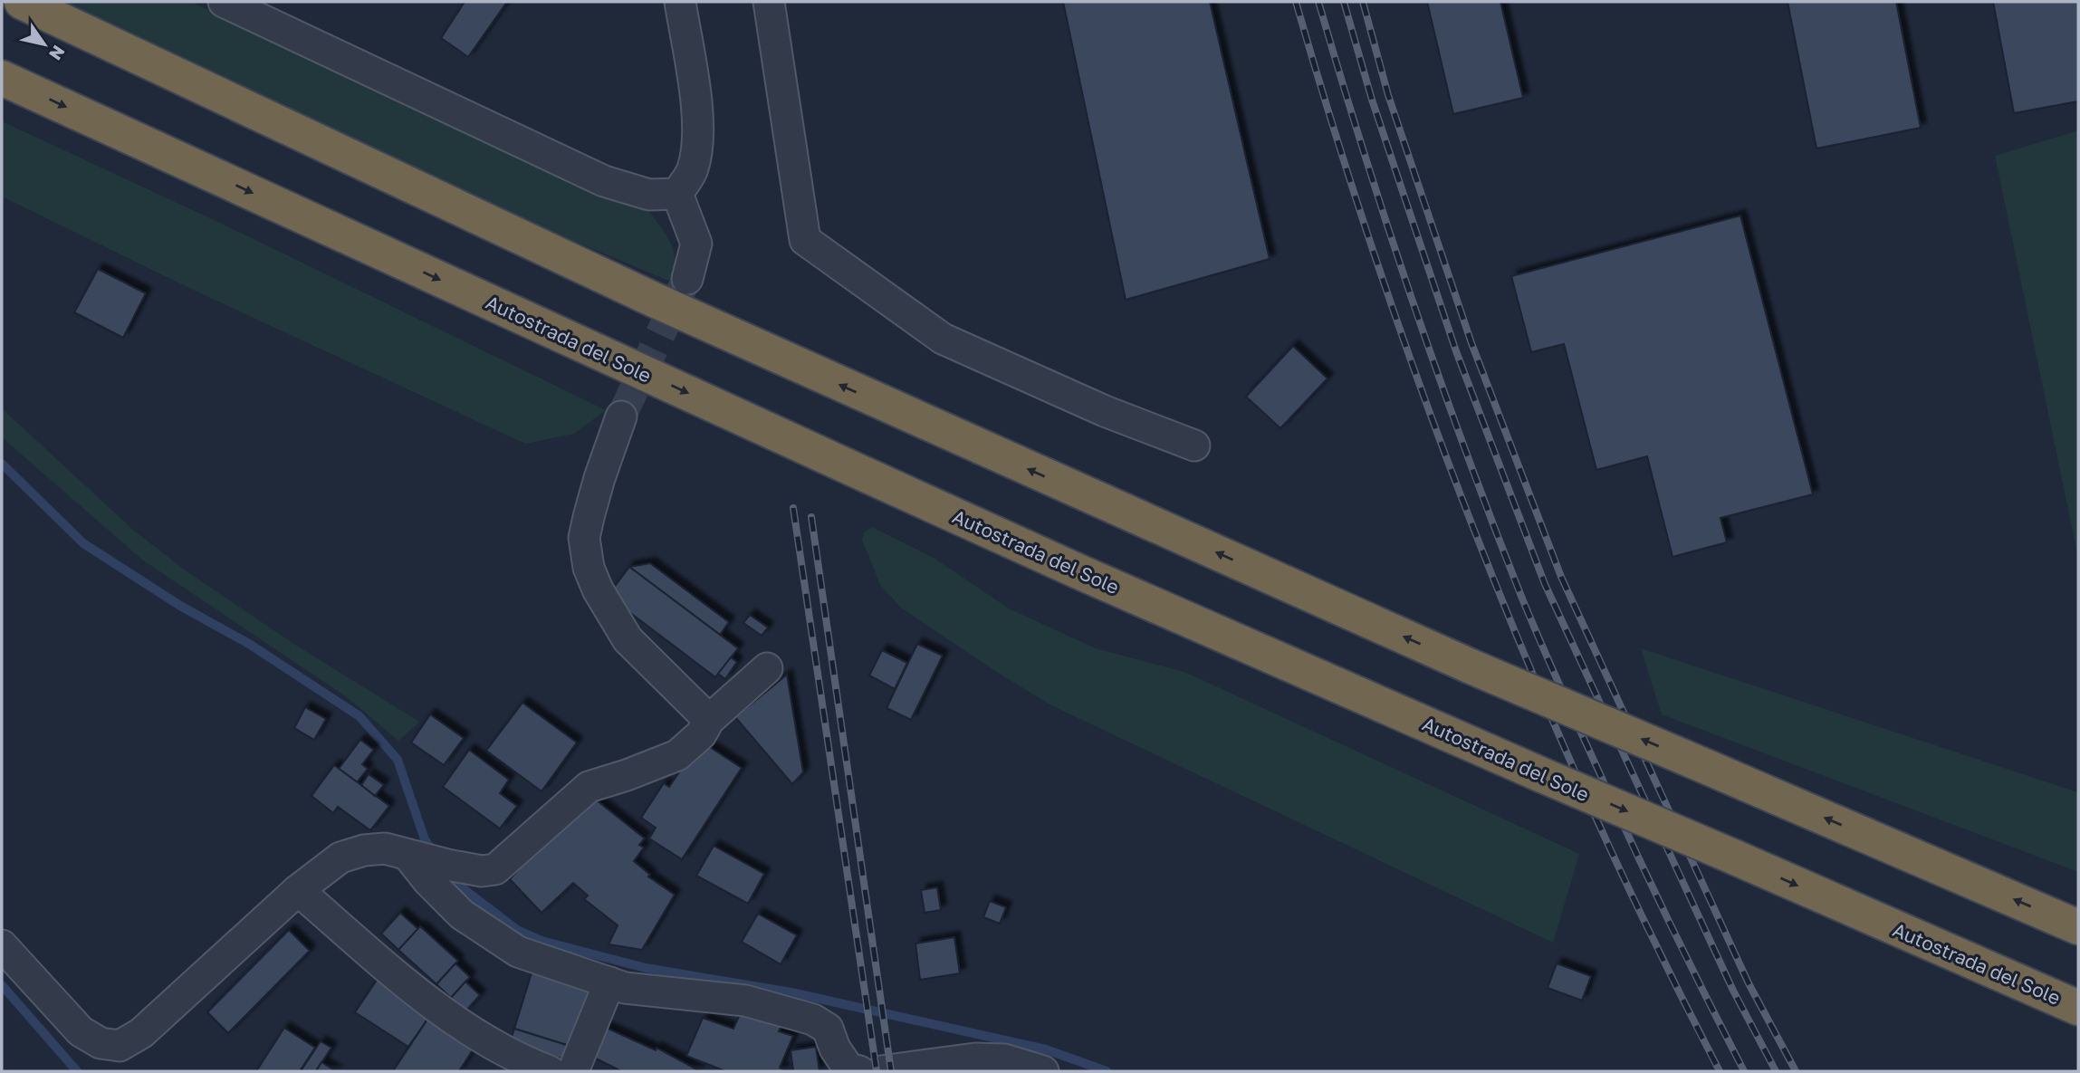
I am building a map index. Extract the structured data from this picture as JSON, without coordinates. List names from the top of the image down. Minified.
{"streets":{"highway":["Autostrada del Sole"]},"north":"bottom right"}
